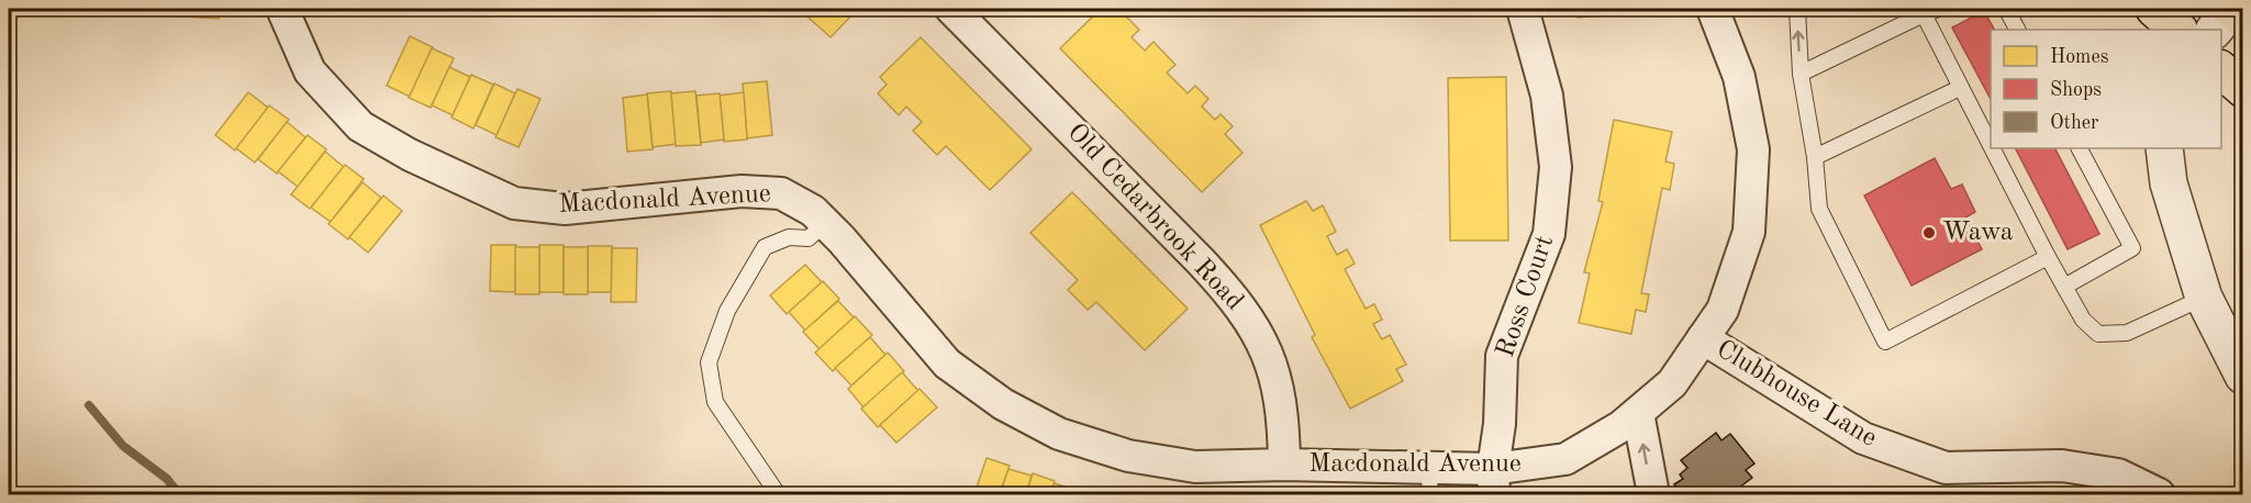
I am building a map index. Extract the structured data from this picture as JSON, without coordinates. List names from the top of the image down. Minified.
{"streets":{"street":["Macdonald Avenue","Old Cedarbrook Road","Ross Court","Clubhouse Lane"]},"crossings":[["Macdonald Avenue","Old Cedarbrook Road"],["Macdonald Avenue","Ross Court"],["Macdonald Avenue","Clubhouse Lane"]],"places":["Wawa"],"legend":["Homes","Shops","Other"]}
